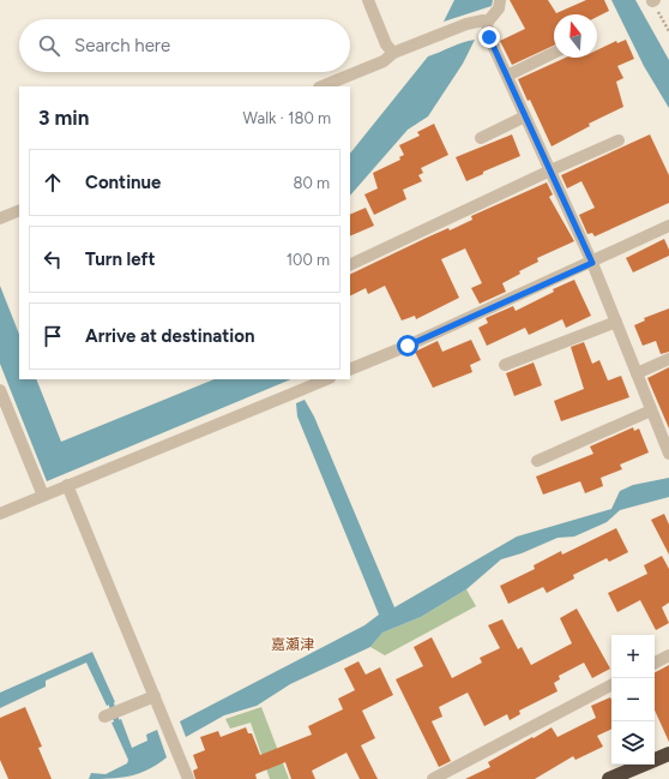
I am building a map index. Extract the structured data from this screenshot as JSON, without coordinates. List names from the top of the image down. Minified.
{"districts":["嘉瀬津"],"north":"top","page":{"search":"Search here","heading":["3 min","Walk · 180 m"],"list":[["Continue","80 m"],["Turn left","100 m"],"Arrive at destination"],"map_buttons":["+","−"]}}
